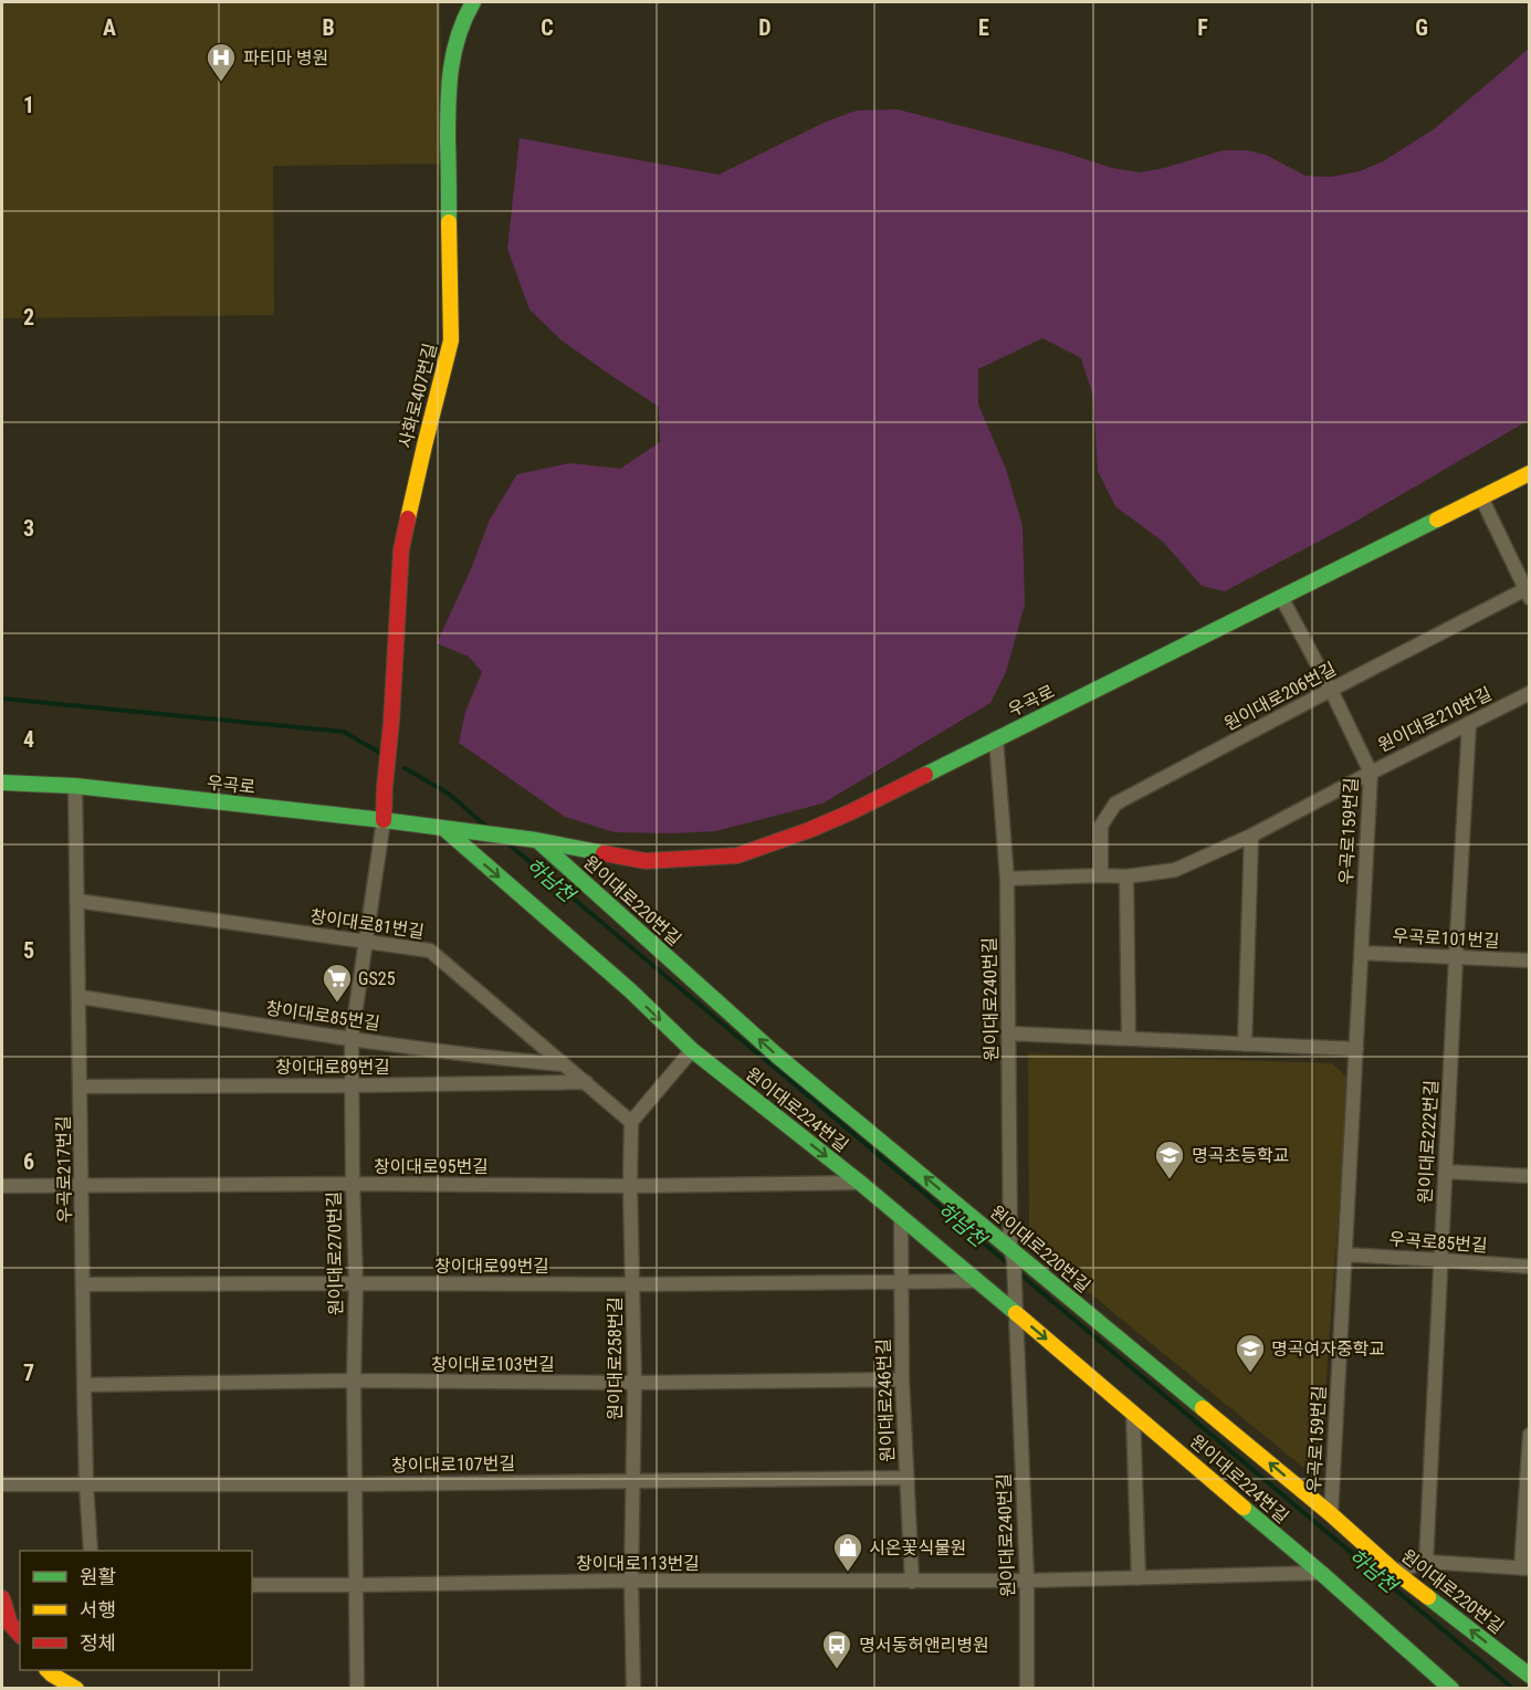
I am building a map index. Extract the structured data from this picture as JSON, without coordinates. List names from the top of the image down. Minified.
{"streets":{"street":["사화로407번길","원이대로206번길","우곡로","원이대로210번길","우곡로159번길","원이대로220번길","창이대로81번길","우곡로101번길","원이대로240번길","창이대로85번길","창이대로89번길","원이대로224번길","원이대로222번길","창이대로95번길","우곡로217번길","우곡로85번길","원이대로270번길","창이대로99번길","원이대로258번길","창이대로103번길","원이대로246번길","창이대로107번길","창이대로113번길"]},"crossings":[["사화로407번길","우곡로"],["사화로407번길","원이대로270번길"],["원이대로206번길","원이대로210번길"],["원이대로206번길","우곡로159번길"],["우곡로","우곡로159번길"],["우곡로","원이대로220번길"],["우곡로","원이대로240번길"],["우곡로","원이대로224번길"],["우곡로","우곡로217번길"],["우곡로","원이대로270번길"],["원이대로210번길","우곡로159번길"],["원이대로210번길","원이대로240번길"],["원이대로210번길","원이대로222번길"],["우곡로159번길","원이대로220번길"],["우곡로159번길","우곡로101번길"],["우곡로159번길","우곡로85번길"],["원이대로220번길","원이대로240번길"],["창이대로81번길","창이대로85번길"],["창이대로81번길","창이대로89번길"],["창이대로81번길","우곡로217번길"],["창이대로81번길","원이대로270번길"],["창이대로81번길","원이대로258번길"],["우곡로101번길","원이대로222번길"],["원이대로240번길","원이대로224번길"],["원이대로240번길","창이대로113번길"],["창이대로85번길","우곡로217번길"],["창이대로85번길","원이대로270번길"],["창이대로89번길","우곡로217번길"],["창이대로89번길","원이대로270번길"],["원이대로224번길","창이대로95번길"],["원이대로224번길","창이대로99번길"],["원이대로224번길","원이대로246번길"],["원이대로222번길","우곡로85번길"],["창이대로95번길","우곡로217번길"],["창이대로95번길","원이대로270번길"],["창이대로95번길","원이대로258번길"],["우곡로217번길","창이대로99번길"],["우곡로217번길","창이대로103번길"],["우곡로217번길","창이대로107번길"],["원이대로270번길","창이대로99번길"],["원이대로270번길","창이대로103번길"],["원이대로270번길","창이대로107번길"],["원이대로270번길","창이대로113번길"],["창이대로99번길","원이대로258번길"],["창이대로99번길","원이대로246번길"],["원이대로258번길","창이대로103번길"],["원이대로258번길","창이대로107번길"],["원이대로258번길","창이대로113번길"],["창이대로103번길","원이대로246번길"],["원이대로246번길","창이대로107번길"],["원이대로246번길","창이대로113번길"]],"one_way":["원이대로220번길","원이대로224번길"],"water":["하남천"],"places":{"hospital":["파티마 병원"],"supermarket":["GS25"],"school or university":["명곡초등학교","명곡여자중학교"],"shop":["시온꽃식물원"],"bus stop":["명서동허앤리병원"]},"legend":["원활","서행","정체"],"grid":{"columns":["A","B","C","D","E","F","G"],"rows":["1","2","3","4","5","6","7"]}}
